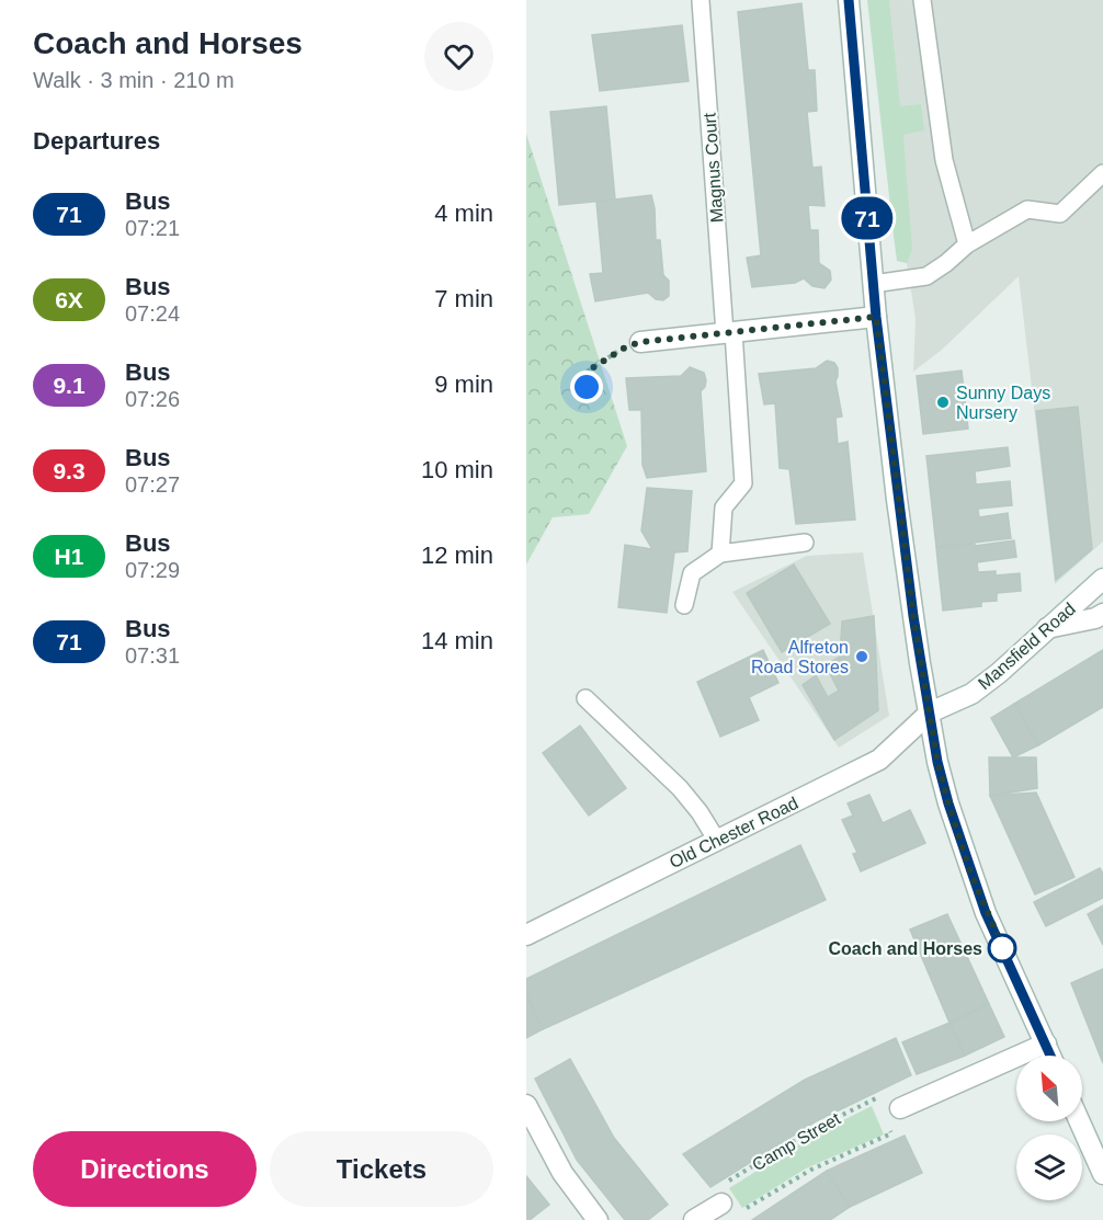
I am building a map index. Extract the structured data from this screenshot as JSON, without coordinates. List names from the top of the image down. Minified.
{"streets":{"street":["Mansfield Road","Old Chester Road"],"lane":["Magnus Court"],"path":["Camp Street"]},"crossings":[["Mansfield Road","Old Chester Road"]],"places":["Sunny Days Nursery","Alfreton Road Stores","Coach and Horses"],"lines":["bus line 71"],"north":"top left","page":{"heading":[["Coach and Horses","Walk · 3 min · 210 m"],"Departures"],"on_map":"71","list":[{"mark":"71","name":"Bus","note":"07:21","value":"4 min"},{"mark":"6X","name":"Bus","note":"07:24","value":"7 min"},{"mark":"9.1","name":"Bus","note":"07:26","value":"9 min"},{"mark":"9.3","name":"Bus","note":"07:27","value":"10 min"},{"mark":"H1","name":"Bus","note":"07:29","value":"12 min"},{"mark":"71","name":"Bus","note":"07:31","value":"14 min"}],"buttons":["Directions","Tickets"]}}
